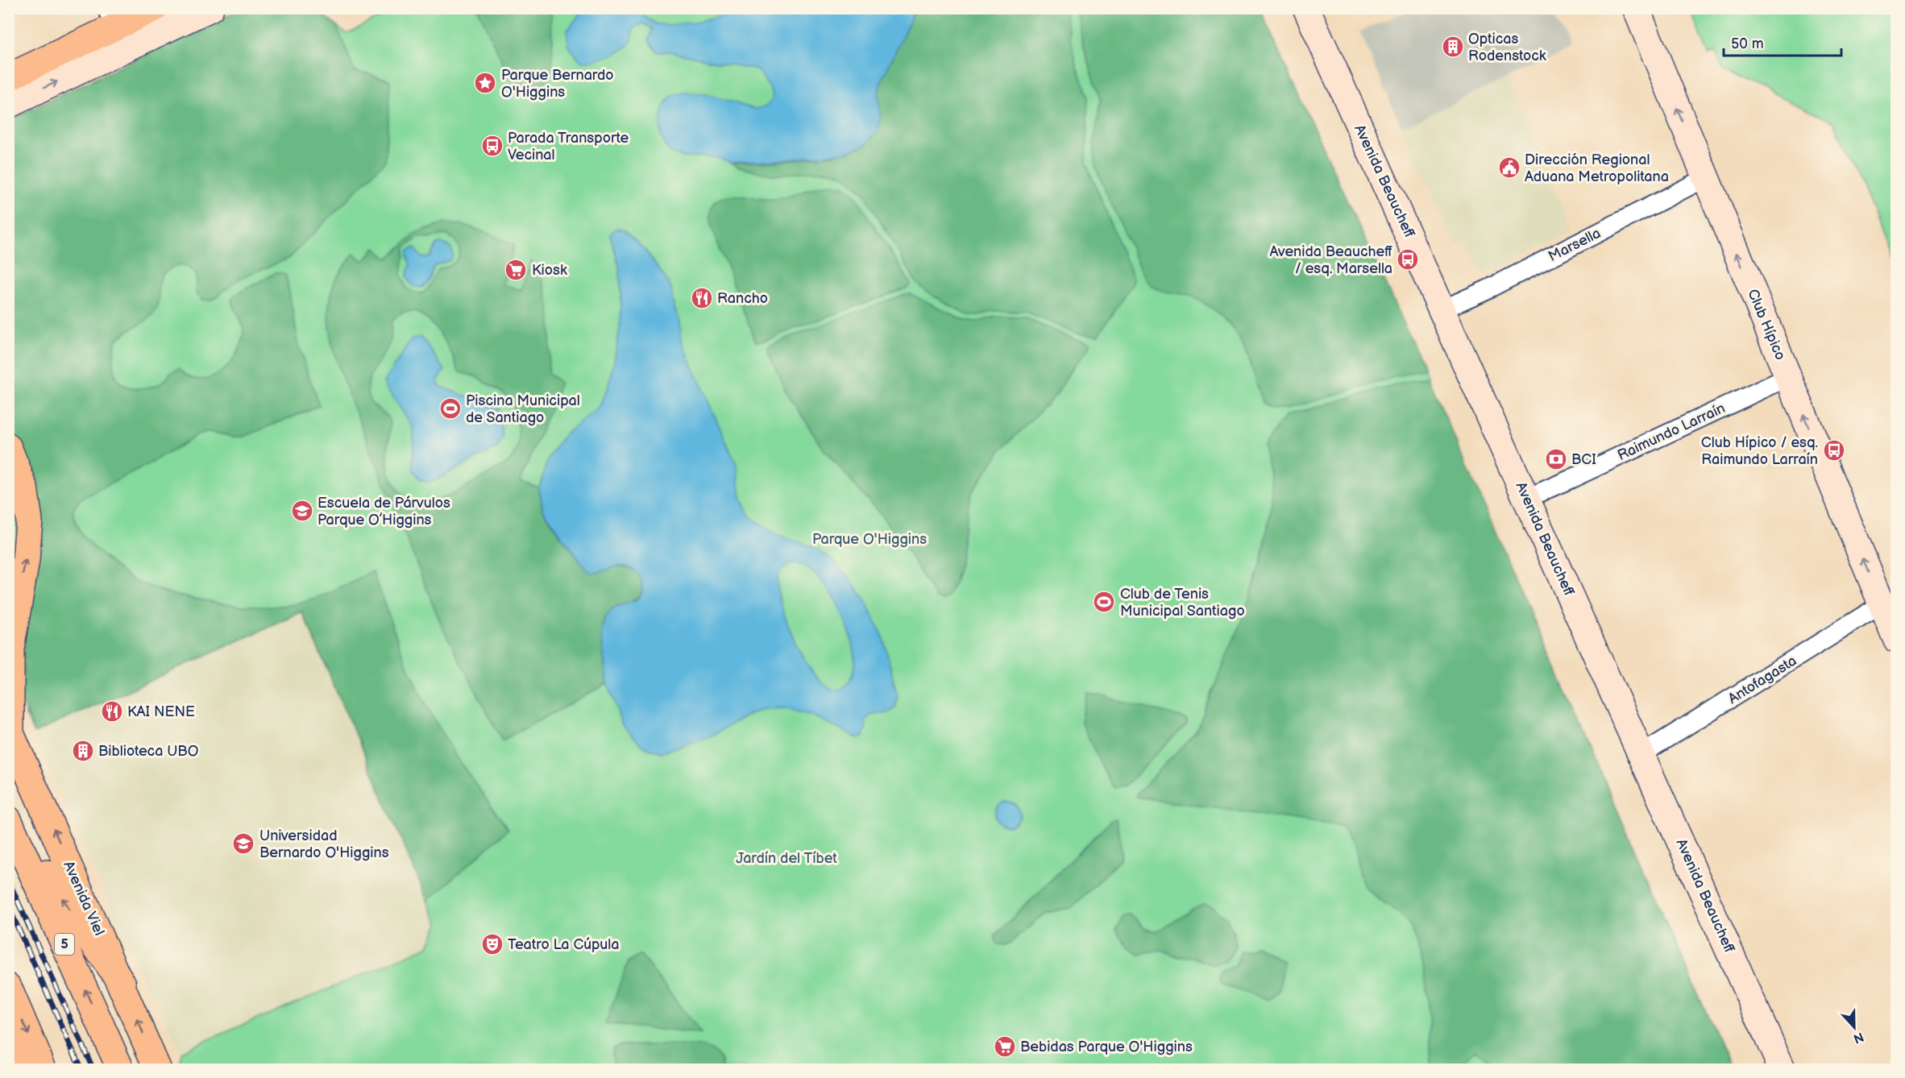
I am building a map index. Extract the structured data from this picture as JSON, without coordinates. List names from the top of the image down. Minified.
{"streets":{"main road":["Avenida Beaucheff","Club Hípico","Avenida Viel","5"],"street":["Marsella","Raimundo Larraín","Antofagasta"]},"crossings":[["Avenida Beaucheff","Marsella"],["Avenida Beaucheff","Raimundo Larraín"],["Avenida Beaucheff","Antofagasta"],["Marsella","Club Hípico"],["Club Hípico","Raimundo Larraín"],["Club Hípico","Antofagasta"]],"one_way":["Club Hípico"],"parks":["Parque O'Higgins","Jardín del Tíbet"],"places":{"building":["Opticas Rodenstock","Biblioteca UBO"],"place":["Parque Bernardo O'Higgins"],"bus stop":["Parada Transporte Vecinal","Avenida Beaucheff / esq. Marsella","Club Hípico / esq. Raimundo Larraín"],"public building":["Dirección Regional Aduana Metropolitana"],"supermarket":["Kiosk","Bebidas Parque O'Higgins"],"restaurant":["Rancho","KAI NENE"],"sports":["Piscina Municipal de Santiago","Club de Tenis Municipal Santiago"],"bank":["BCI"],"school or university":["Escuela de Párvulos Parque O’Higgins","Universidad Bernardo O'Higgins"],"theatre":["Teatro La Cúpula"]},"scale_bar":"50 m","north":"bottom"}
